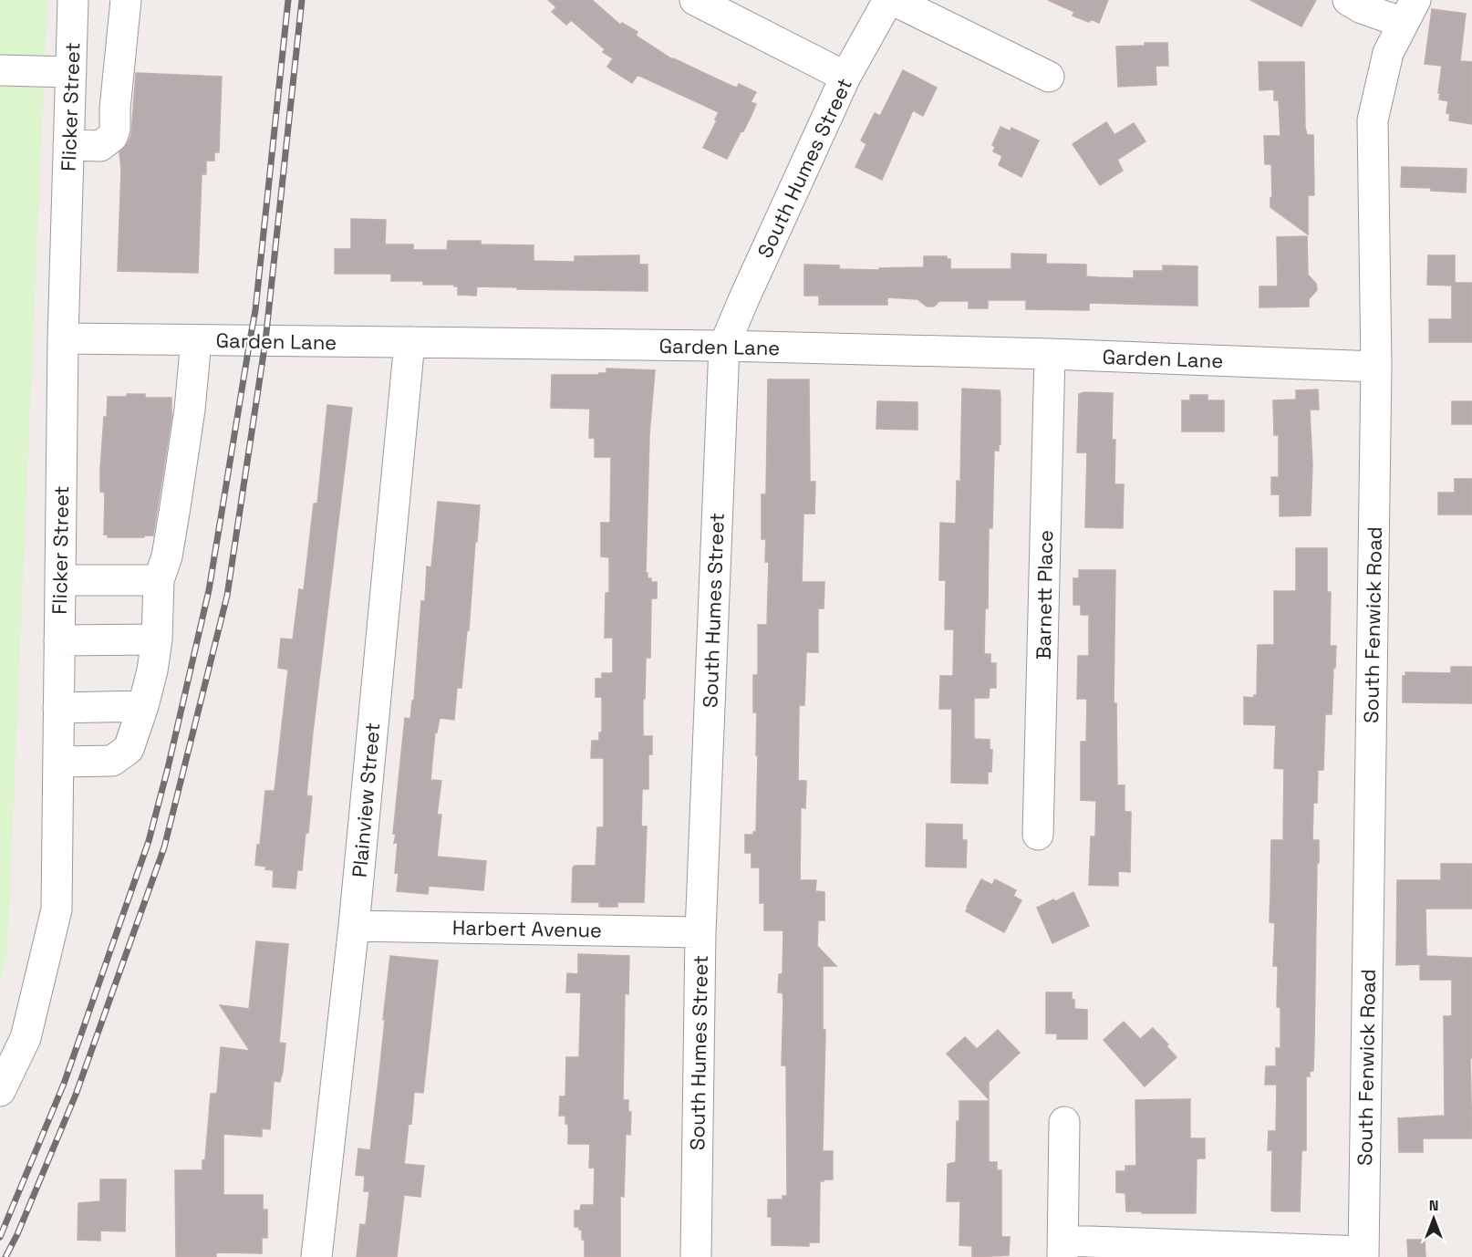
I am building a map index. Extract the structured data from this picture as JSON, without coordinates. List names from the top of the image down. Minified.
{"streets":{"street":["Flicker Street","South Humes Street","Garden Lane","Barnett Place","South Fenwick Road","Plainview Street","Harbert Avenue"]},"crossings":[["Flicker Street","Garden Lane"],["South Humes Street","Garden Lane"],["South Humes Street","Harbert Avenue"],["Garden Lane","Barnett Place"],["Garden Lane","South Fenwick Road"],["Garden Lane","Plainview Street"],["Plainview Street","Harbert Avenue"]],"north":"top"}
